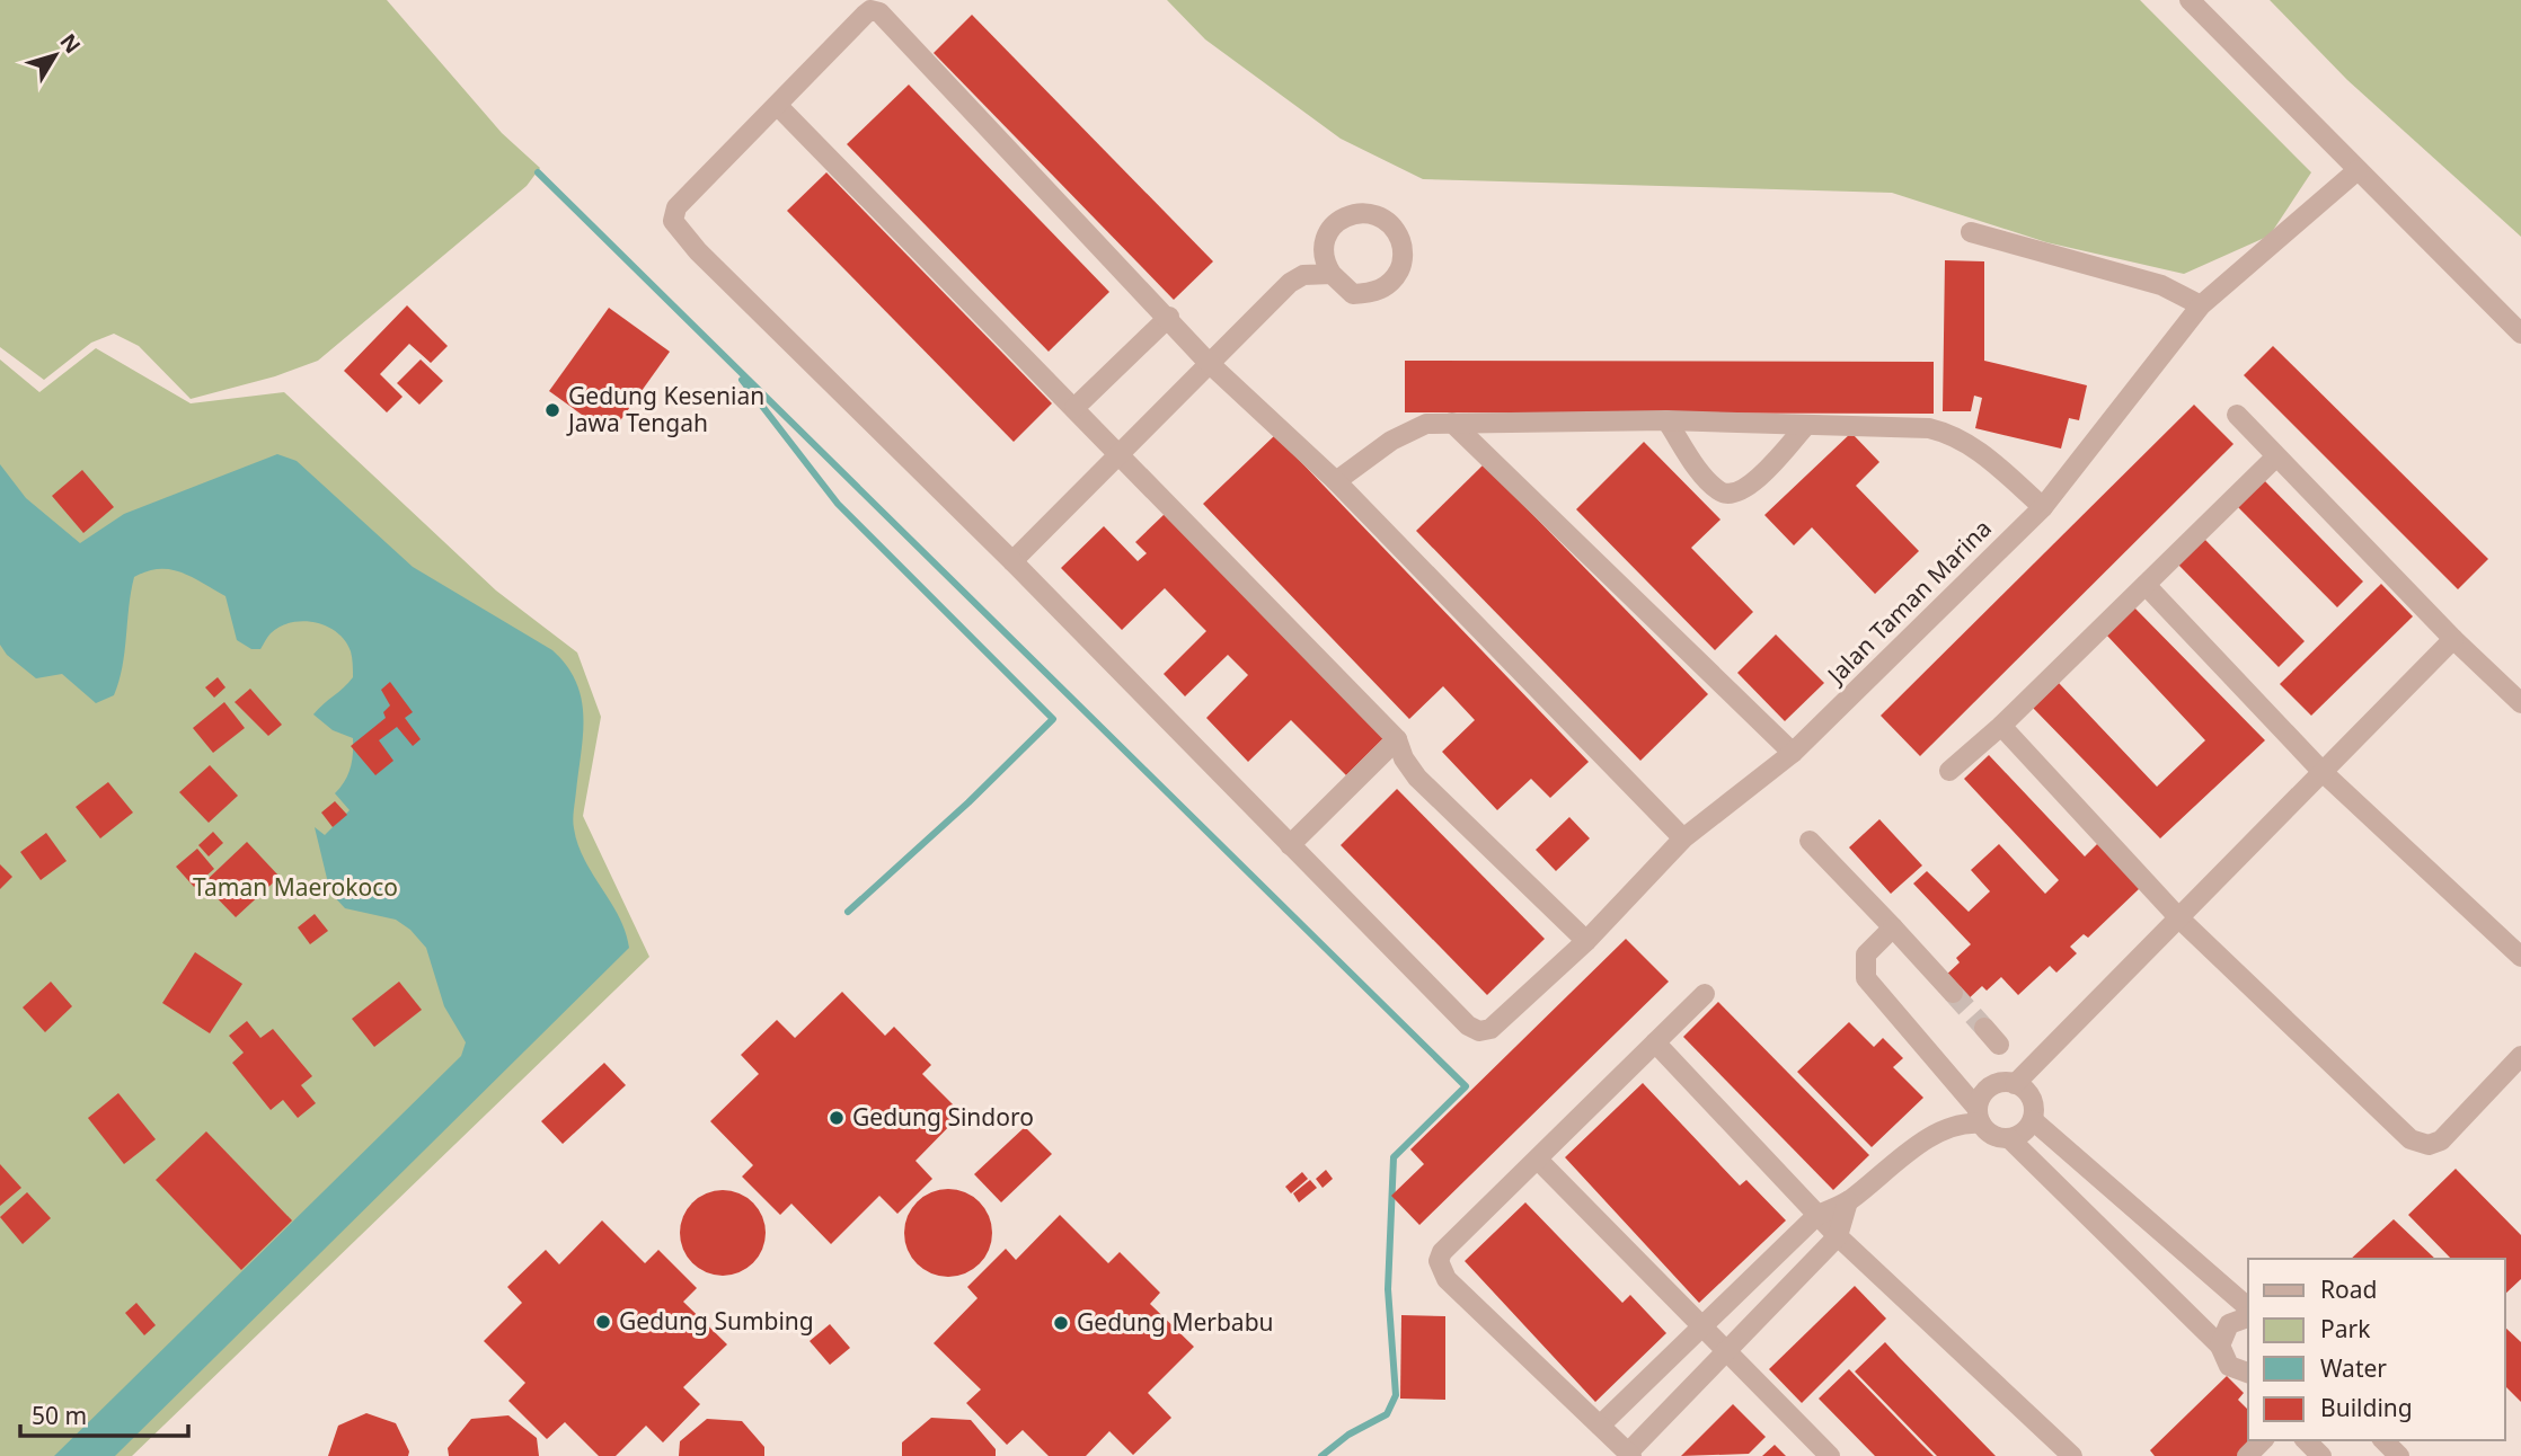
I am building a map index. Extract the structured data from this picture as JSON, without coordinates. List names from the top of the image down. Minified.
{"streets":{"street":["Jalan Taman Marina"]},"parks":["Taman Maerokoco"],"places":["Gedung Kesenian Jawa Tengah","Gedung Sindoro","Gedung Sumbing","Gedung Merbabu"],"legend":["Road","Park","Water","Building"],"scale_bar":"50 m","north":"top right"}
